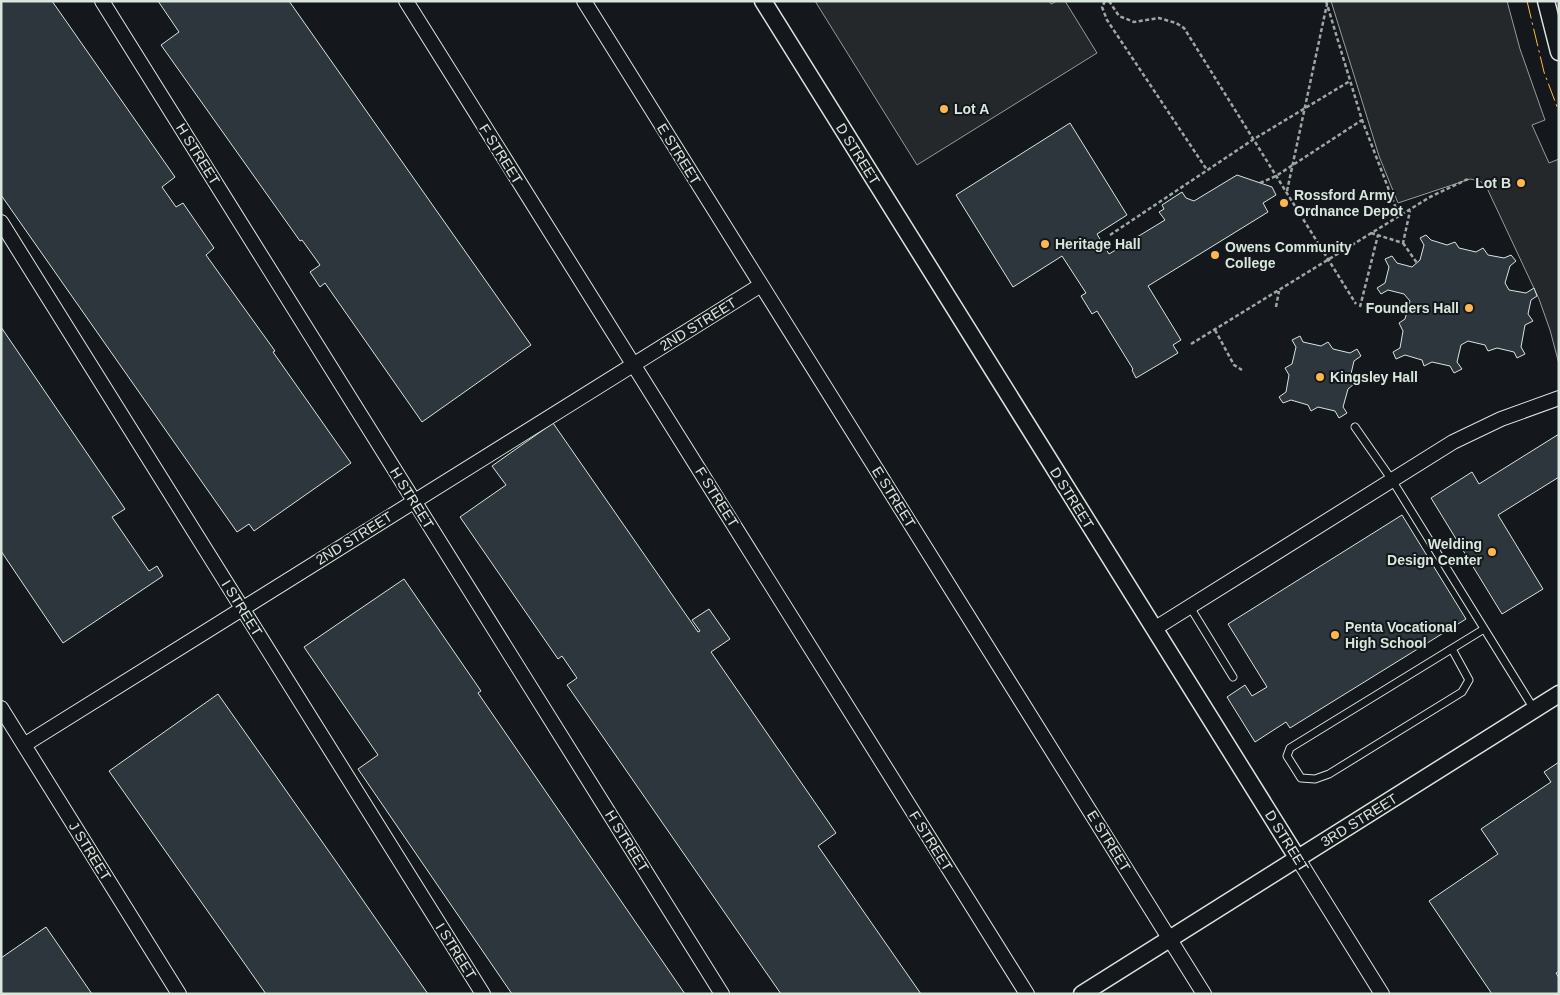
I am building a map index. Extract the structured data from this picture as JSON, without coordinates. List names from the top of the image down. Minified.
{"streets":{"street":["H STREET","F STREET","E STREET","D STREET","2ND STREET","I STREET","3RD STREET","J STREET"]},"crossings":[["H STREET","2ND STREET"],["F STREET","2ND STREET"],["E STREET","2ND STREET"],["E STREET","3RD STREET"],["D STREET","3RD STREET"],["2ND STREET","I STREET"],["2ND STREET","J STREET"]],"places":["Lot A","Lot B","Rossford Army Ordnance Depot","Heritage Hall","Owens Community College","Founders Hall","Kingsley Hall","Welding Design Center","Penta Vocational High School"]}
